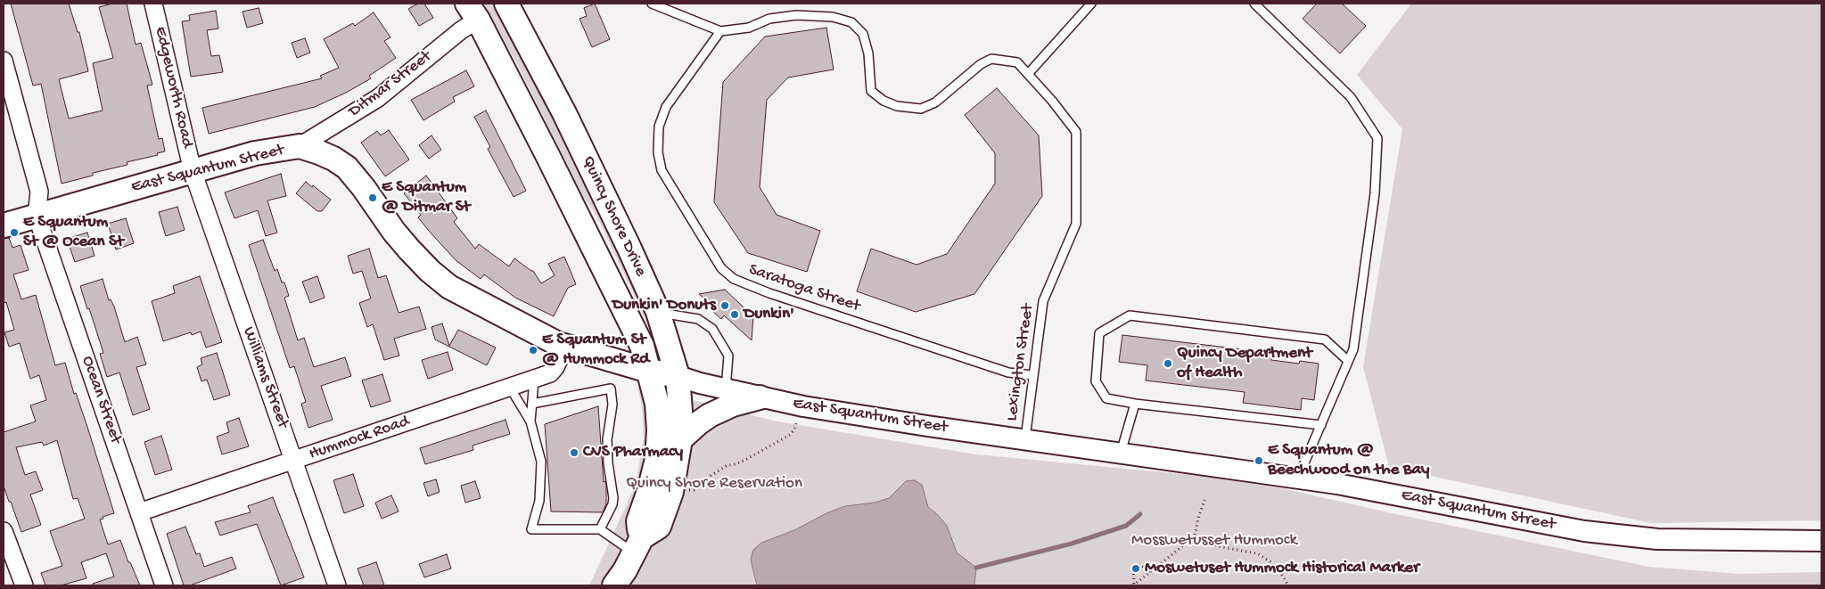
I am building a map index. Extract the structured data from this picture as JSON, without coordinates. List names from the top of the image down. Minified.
{"streets":{"main road":["East Squantum Street","Quincy Shore Drive"],"street":["Ditmar Street","Edgeworth Road","Williams Street","Ocean Street","Hummock Road"],"lane":["Saratoga Street","Lexington Street"]},"crossings":[["Ditmar Street","East Squantum Street"],["Ditmar Street","Quincy Shore Drive"],["Edgeworth Road","East Squantum Street"],["Edgeworth Road","Williams Street"],["East Squantum Street","Quincy Shore Drive"],["East Squantum Street","Lexington Street"],["East Squantum Street","Williams Street"],["East Squantum Street","Ocean Street"],["East Squantum Street","Hummock Road"],["Saratoga Street","Lexington Street"],["Williams Street","Hummock Road"],["Ocean Street","Hummock Road"]],"parks":["Quincy Shore Reservation","Mosswetusset Hummock"],"places":["E Squantum @ Ditmar St","E Squantum St @ Ocean St","Dunkin' Donuts","Dunkin'","E Squantum St @ Hummock Rd","Quincy Department of Health","CVS Pharmacy","E Squantum @ Beechwood on the Bay","Moswetuset Hummock Historical Marker"]}
